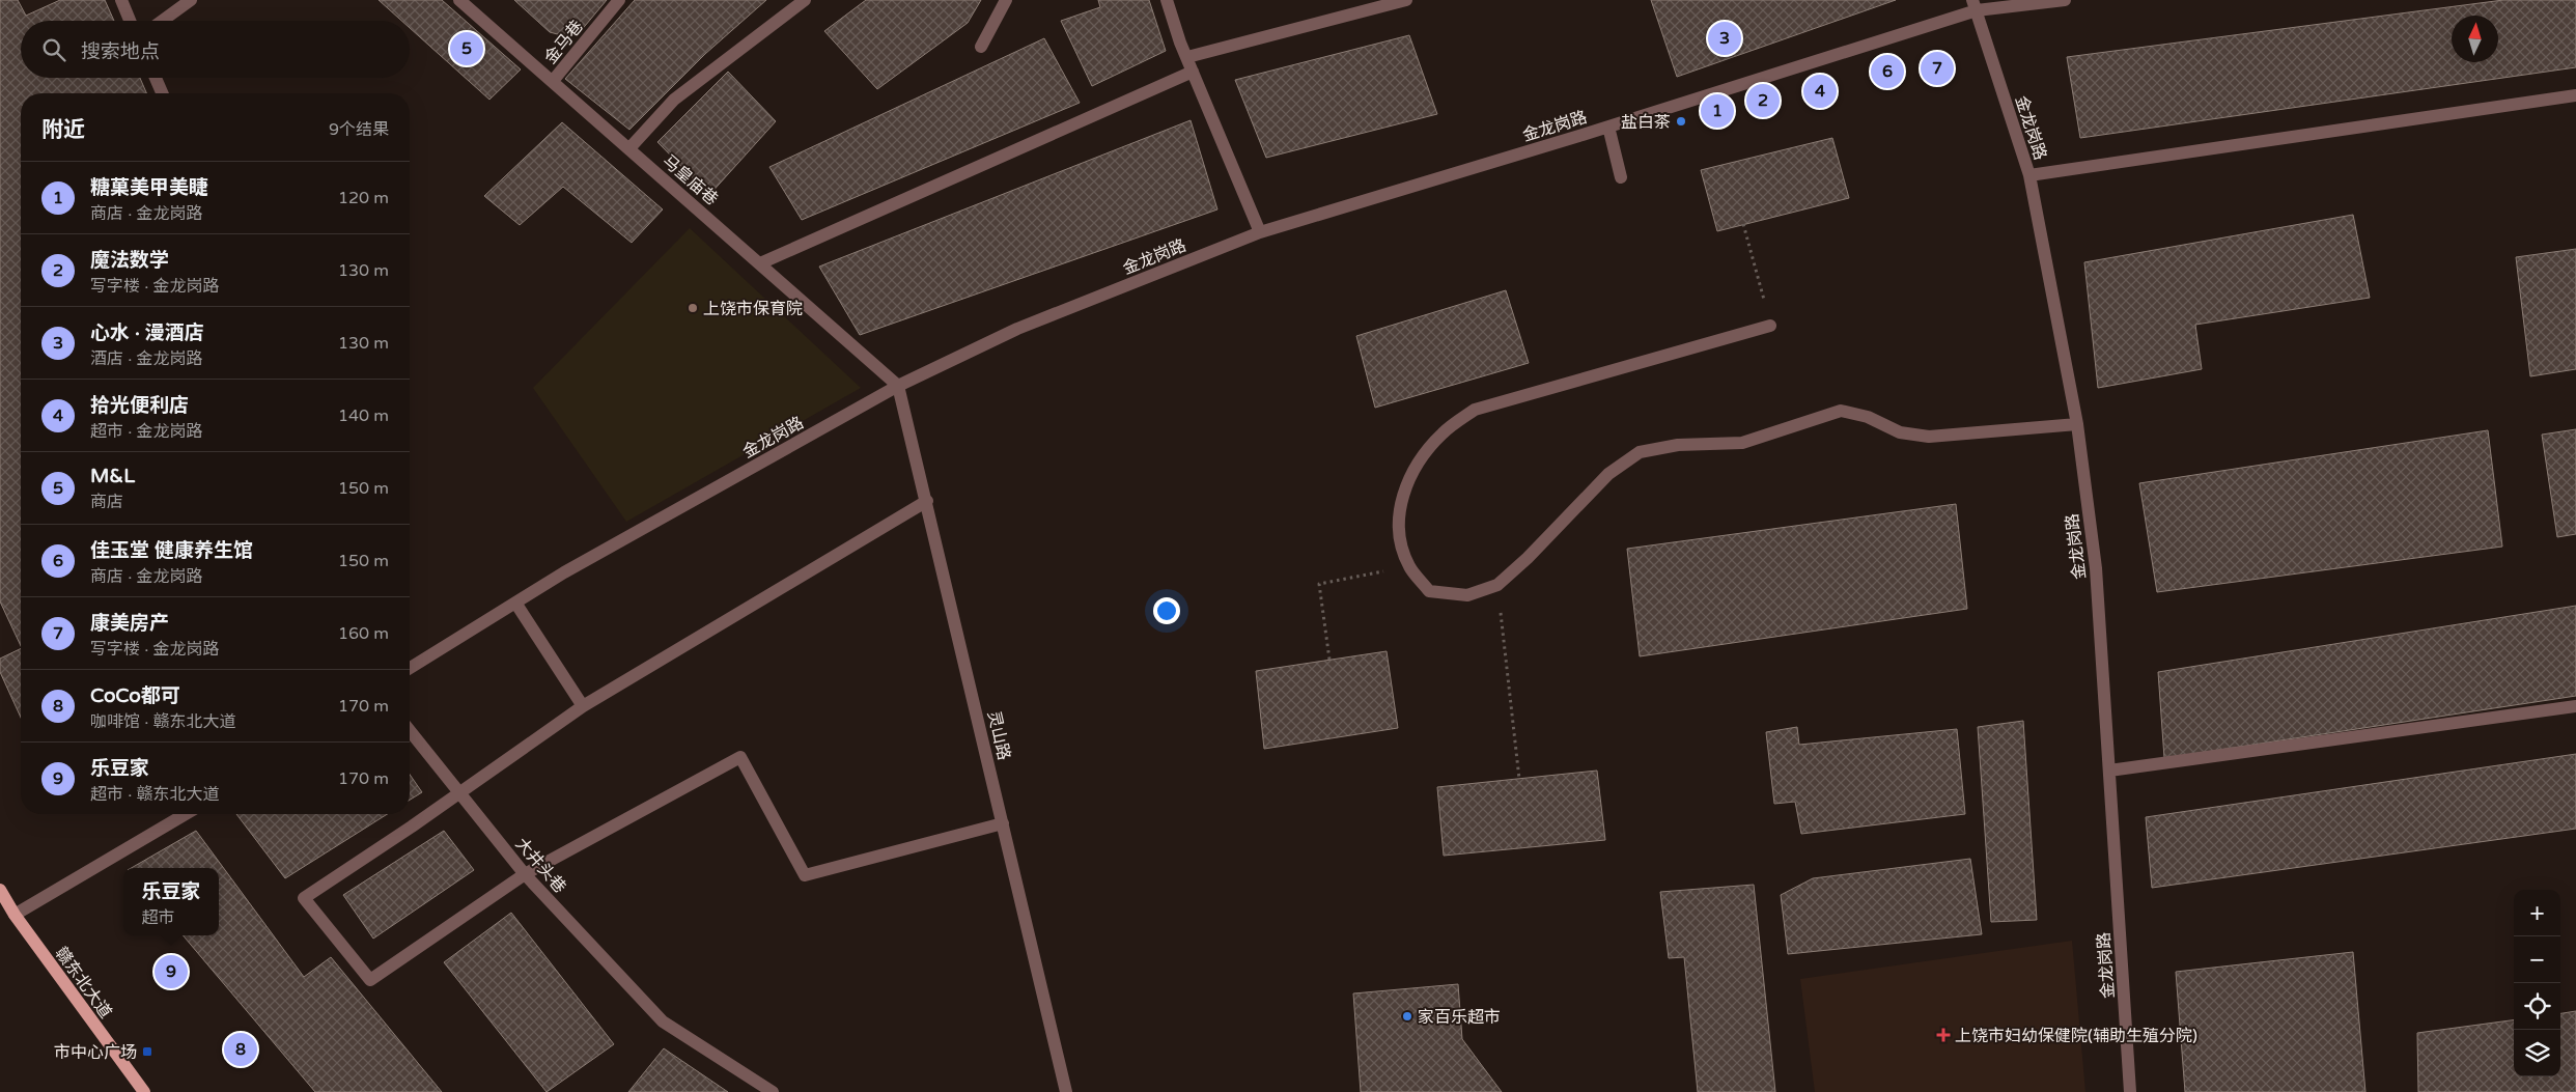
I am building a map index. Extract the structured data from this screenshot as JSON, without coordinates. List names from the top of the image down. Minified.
{"streets":{"main road":["赣东北大道"],"street":["金马巷","金龙岗路","马皇庙巷","灵山路","大井头巷"]},"crossings":[["金马巷","马皇庙巷"],["金龙岗路","马皇庙巷"],["金龙岗路","灵山路"],["马皇庙巷","灵山路"]],"places":{"other":["盐白茶","上饶市保育院","家百乐超市"],"health":["上饶市妇幼保健院(辅助生殖分院)"],"transit":["市中心广场"]},"north":"top","page":{"pins":["3","5","7","6","4","2","1","9","8"],"search":"搜索地点","heading":["附近","9个结果"],"list":[{"mark":"1","name":"糖菓美甲美睫","note":"商店 · 金龙岗路","value":"120 m"},{"mark":"2","name":"魔法数学","note":"写字楼 · 金龙岗路","value":"130 m"},{"mark":"3","name":"心水 · 漫酒店","note":"酒店 · 金龙岗路","value":"130 m"},{"mark":"4","name":"拾光便利店","note":"超市 · 金龙岗路","value":"140 m"},{"mark":"5","name":"M&L","note":"商店","value":"150 m"},{"mark":"6","name":"佳玉堂 健康养生馆","note":"商店 · 金龙岗路","value":"150 m"},{"mark":"7","name":"康美房产","note":"写字楼 · 金龙岗路","value":"160 m"},{"mark":"8","name":"CoCo都可","note":"咖啡馆 · 赣东北大道","value":"170 m"},{"mark":"9","name":"乐豆家","note":"超市 · 赣东北大道","value":"170 m"}],"popup":["乐豆家","超市"],"map_buttons":["+","−"]}}
